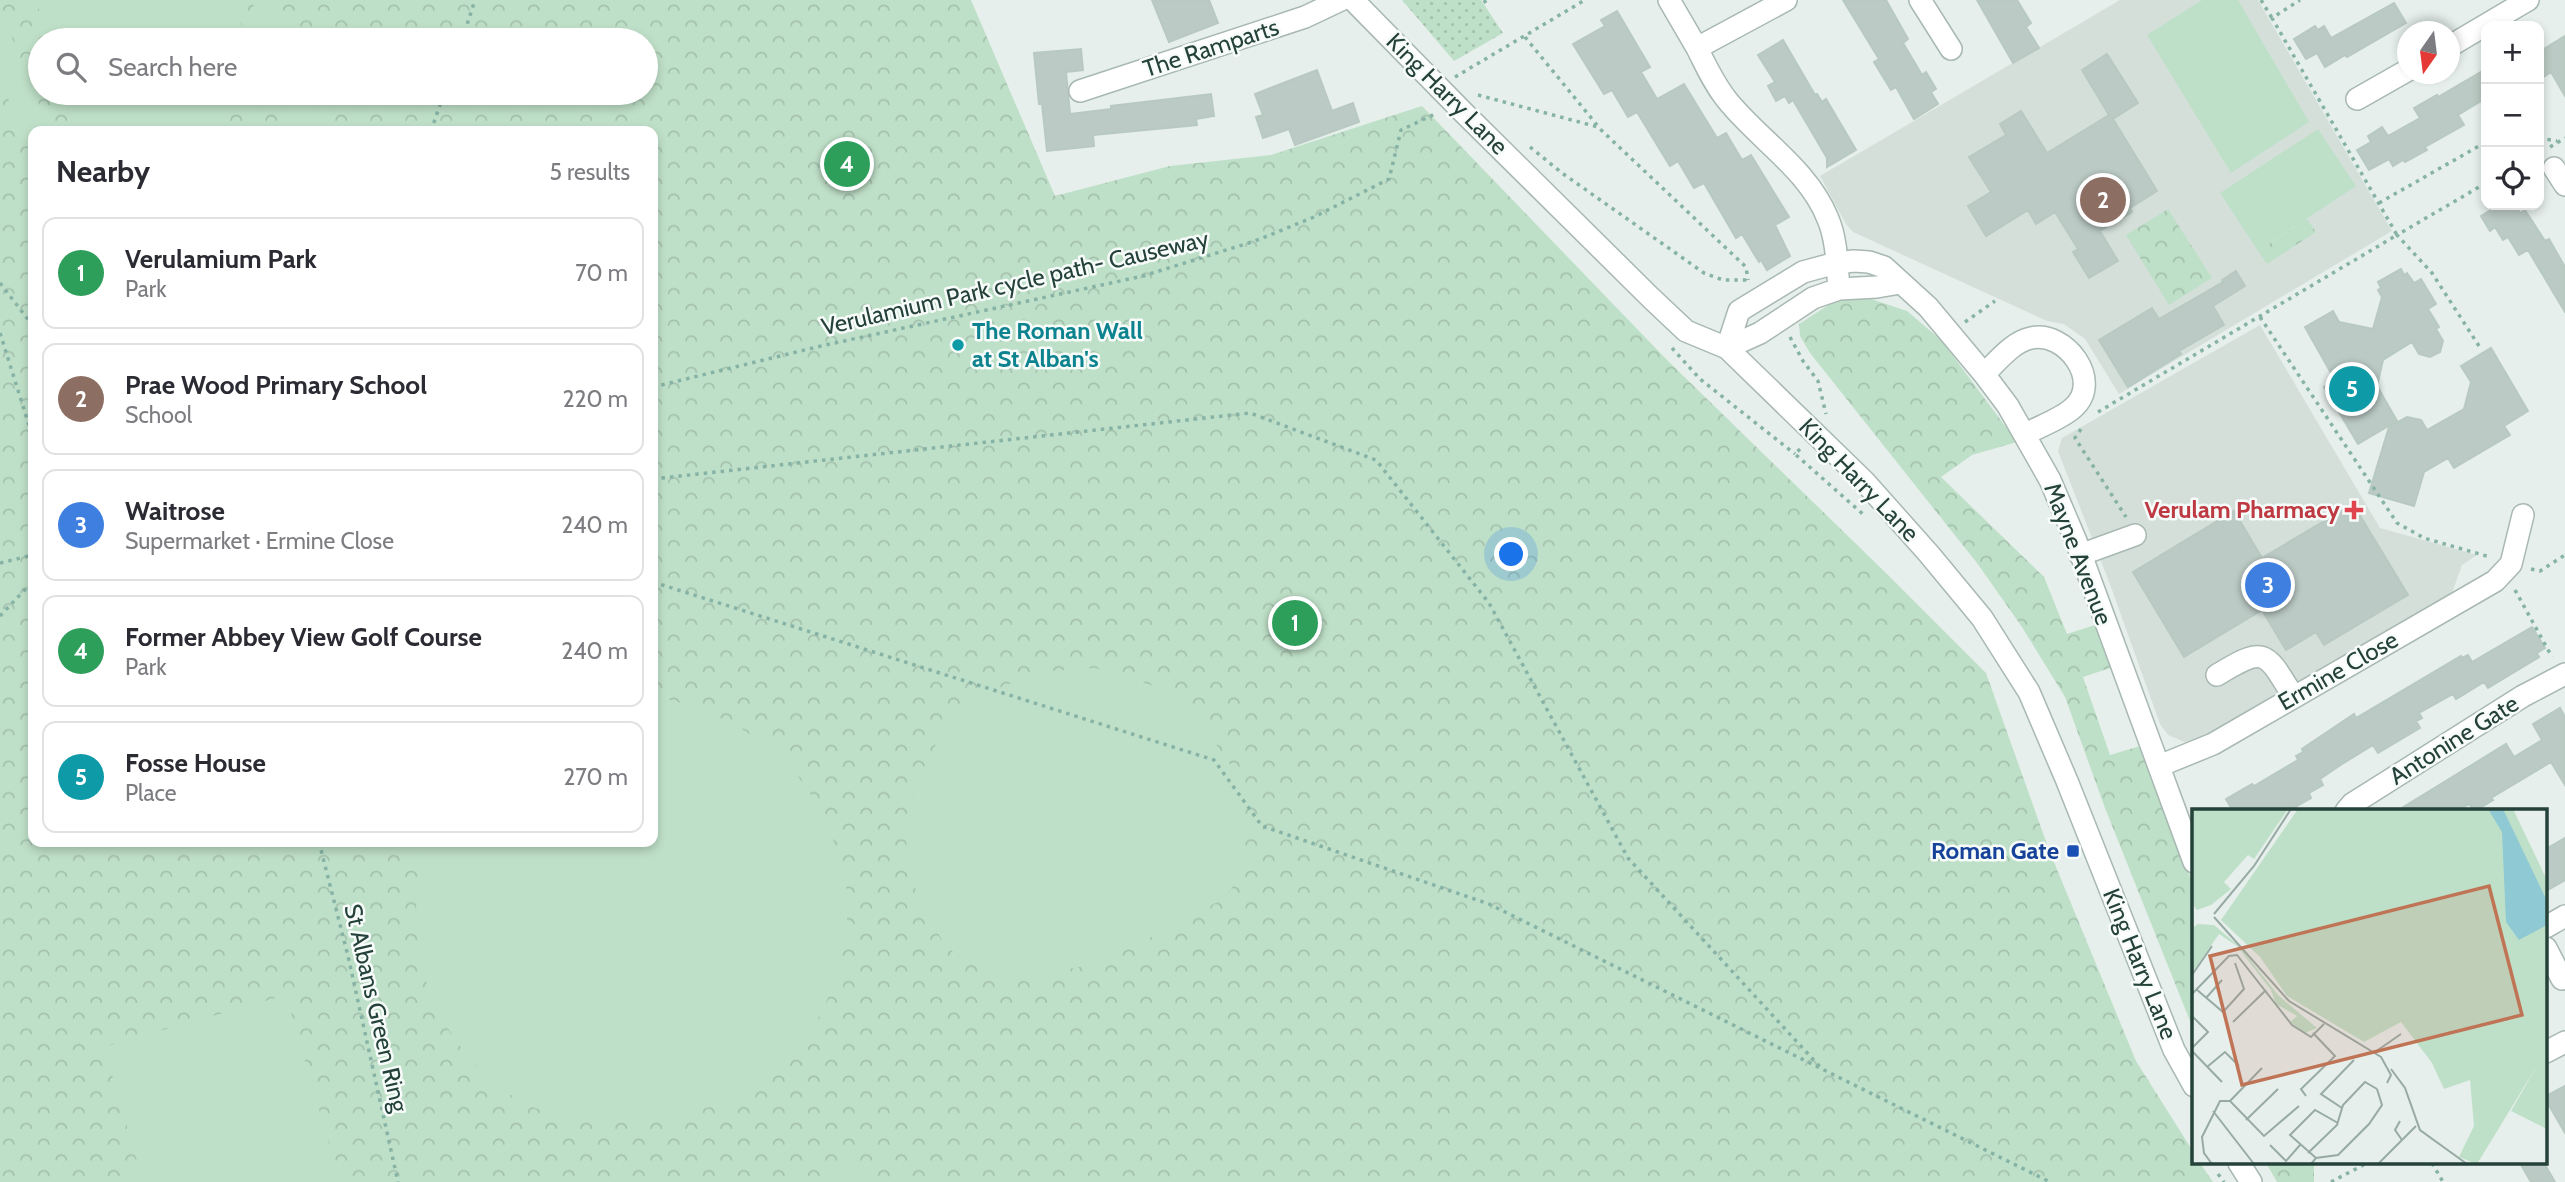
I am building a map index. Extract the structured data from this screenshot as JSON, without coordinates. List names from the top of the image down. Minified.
{"streets":{"street":["The Ramparts","King Harry Lane","Mayne Avenue","Ermine Close","Antonine Gate"],"path":["Verulamium Park cycle path- Causeway","St Albans Green Ring"]},"crossings":[["King Harry Lane","Verulamium Park cycle path- Causeway"],["King Harry Lane","Mayne Avenue"],["Mayne Avenue","Ermine Close"]],"places":{"other":["The Roman Wall at St Alban's"],"health":["Verulam Pharmacy"],"transit":["Roman Gate"]},"north":"bottom","page":{"map_buttons":["+","−"],"search":"Search here","heading":["Nearby","5 results"],"pins":["4","2","5","3","1"],"list":[{"mark":"1","name":"Verulamium Park","note":"Park","value":"70 m"},{"mark":"2","name":"Prae Wood Primary School","note":"School","value":"220 m"},{"mark":"3","name":"Waitrose","note":"Supermarket · Ermine Close","value":"240 m"},{"mark":"4","name":"Former Abbey View Golf Course","note":"Park","value":"240 m"},{"mark":"5","name":"Fosse House","note":"Place","value":"270 m"}]}}
